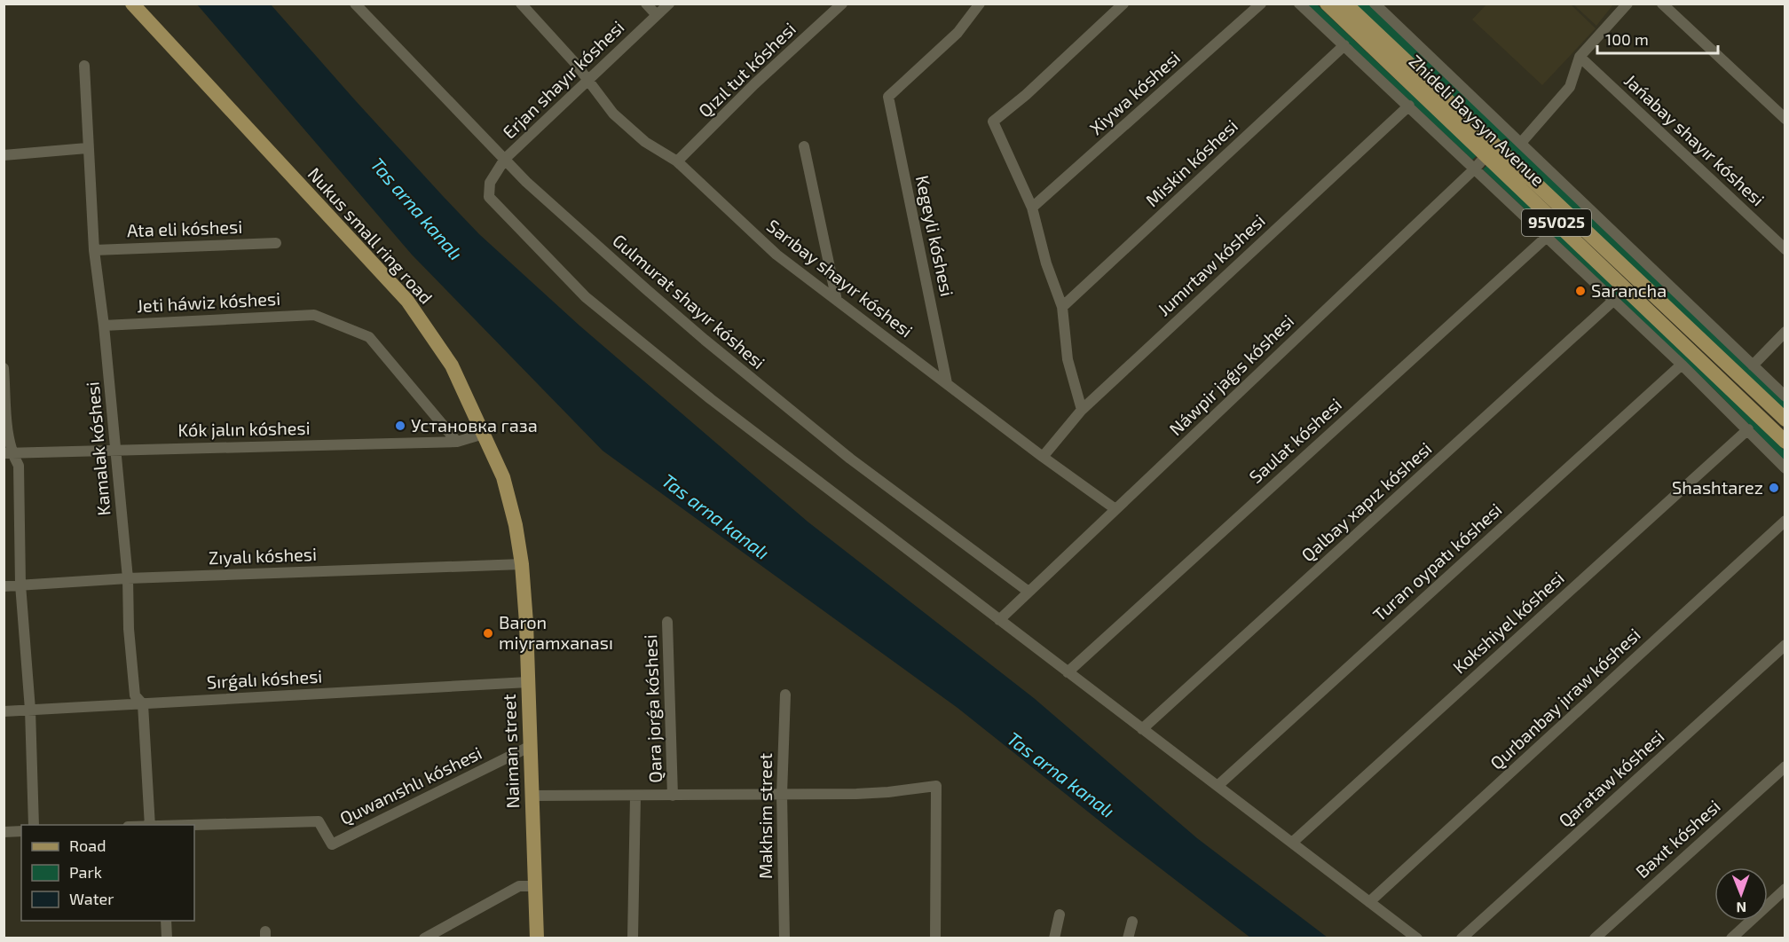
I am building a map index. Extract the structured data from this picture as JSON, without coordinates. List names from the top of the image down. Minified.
{"streets":{"main road":["Zhideli Baysyn Avenue","95V025","Nukus small ring road","Naiman street"],"street":["Qızıl tut kóshesi","Erjan shayır kóshesi","Xiywa kóshesi","Jańabay shayır kóshesi","Miskin kóshesi","Ata eli kóshesi","Kegeyli kóshesi","Jumırtaw kóshesi","Sarıbay shayır kóshesi","Gulmurat shayır kóshesi","Jeti háwiz kóshesi","Náwpir jaǵıs kóshesi","Kók jalın kóshesi","Saulat kóshesi","Kamalak kóshesi","Qalbay xapız kóshesi","Zıyalı kóshesi","Turan oypatı kóshesi","Kokshiyel kóshesi","Sırǵalı kóshesi","Qurbanbay jıraw kóshesi","Qara jorǵa kóshesi","Qarataw kóshesi","Quwanıshlı kóshesi","Makhsim street","Baxıt kóshesi"]},"crossings":[["Qızıl tut kóshesi","Sarıbay shayır kóshesi"],["Erjan shayır kóshesi","Sarıbay shayır kóshesi"],["Erjan shayır kóshesi","Gulmurat shayır kóshesi"],["Erjan shayır kóshesi","Náwpir jaǵıs kóshesi"],["Zhideli Baysyn Avenue","Náwpir jaǵıs kóshesi"],["Ata eli kóshesi","Kamalak kóshesi"],["Nukus small ring road","Kók jalın kóshesi"],["Nukus small ring road","Zıyalı kóshesi"],["Nukus small ring road","Naiman street"],["Kegeyli kóshesi","Sarıbay shayır kóshesi"],["Jumırtaw kóshesi","Sarıbay shayır kóshesi"],["Sarıbay shayır kóshesi","Náwpir jaǵıs kóshesi"],["Gulmurat shayır kóshesi","Náwpir jaǵıs kóshesi"],["Jeti háwiz kóshesi","Kók jalın kóshesi"],["Jeti háwiz kóshesi","Kamalak kóshesi"],["Kók jalın kóshesi","Kamalak kóshesi"],["Kamalak kóshesi","Zıyalı kóshesi"],["Kamalak kóshesi","Sırǵalı kóshesi"],["Zıyalı kóshesi","Naiman street"],["Sırǵalı kóshesi","Naiman street"],["Naiman street","Quwanıshlı kóshesi"]],"water":["Tas arna kanalı"],"places":["Sarancha","Установка газа","Shashtarez","Baron miyramxanası"],"legend":["Road","Park","Water"],"scale_bar":"100 m","north":"bottom"}
